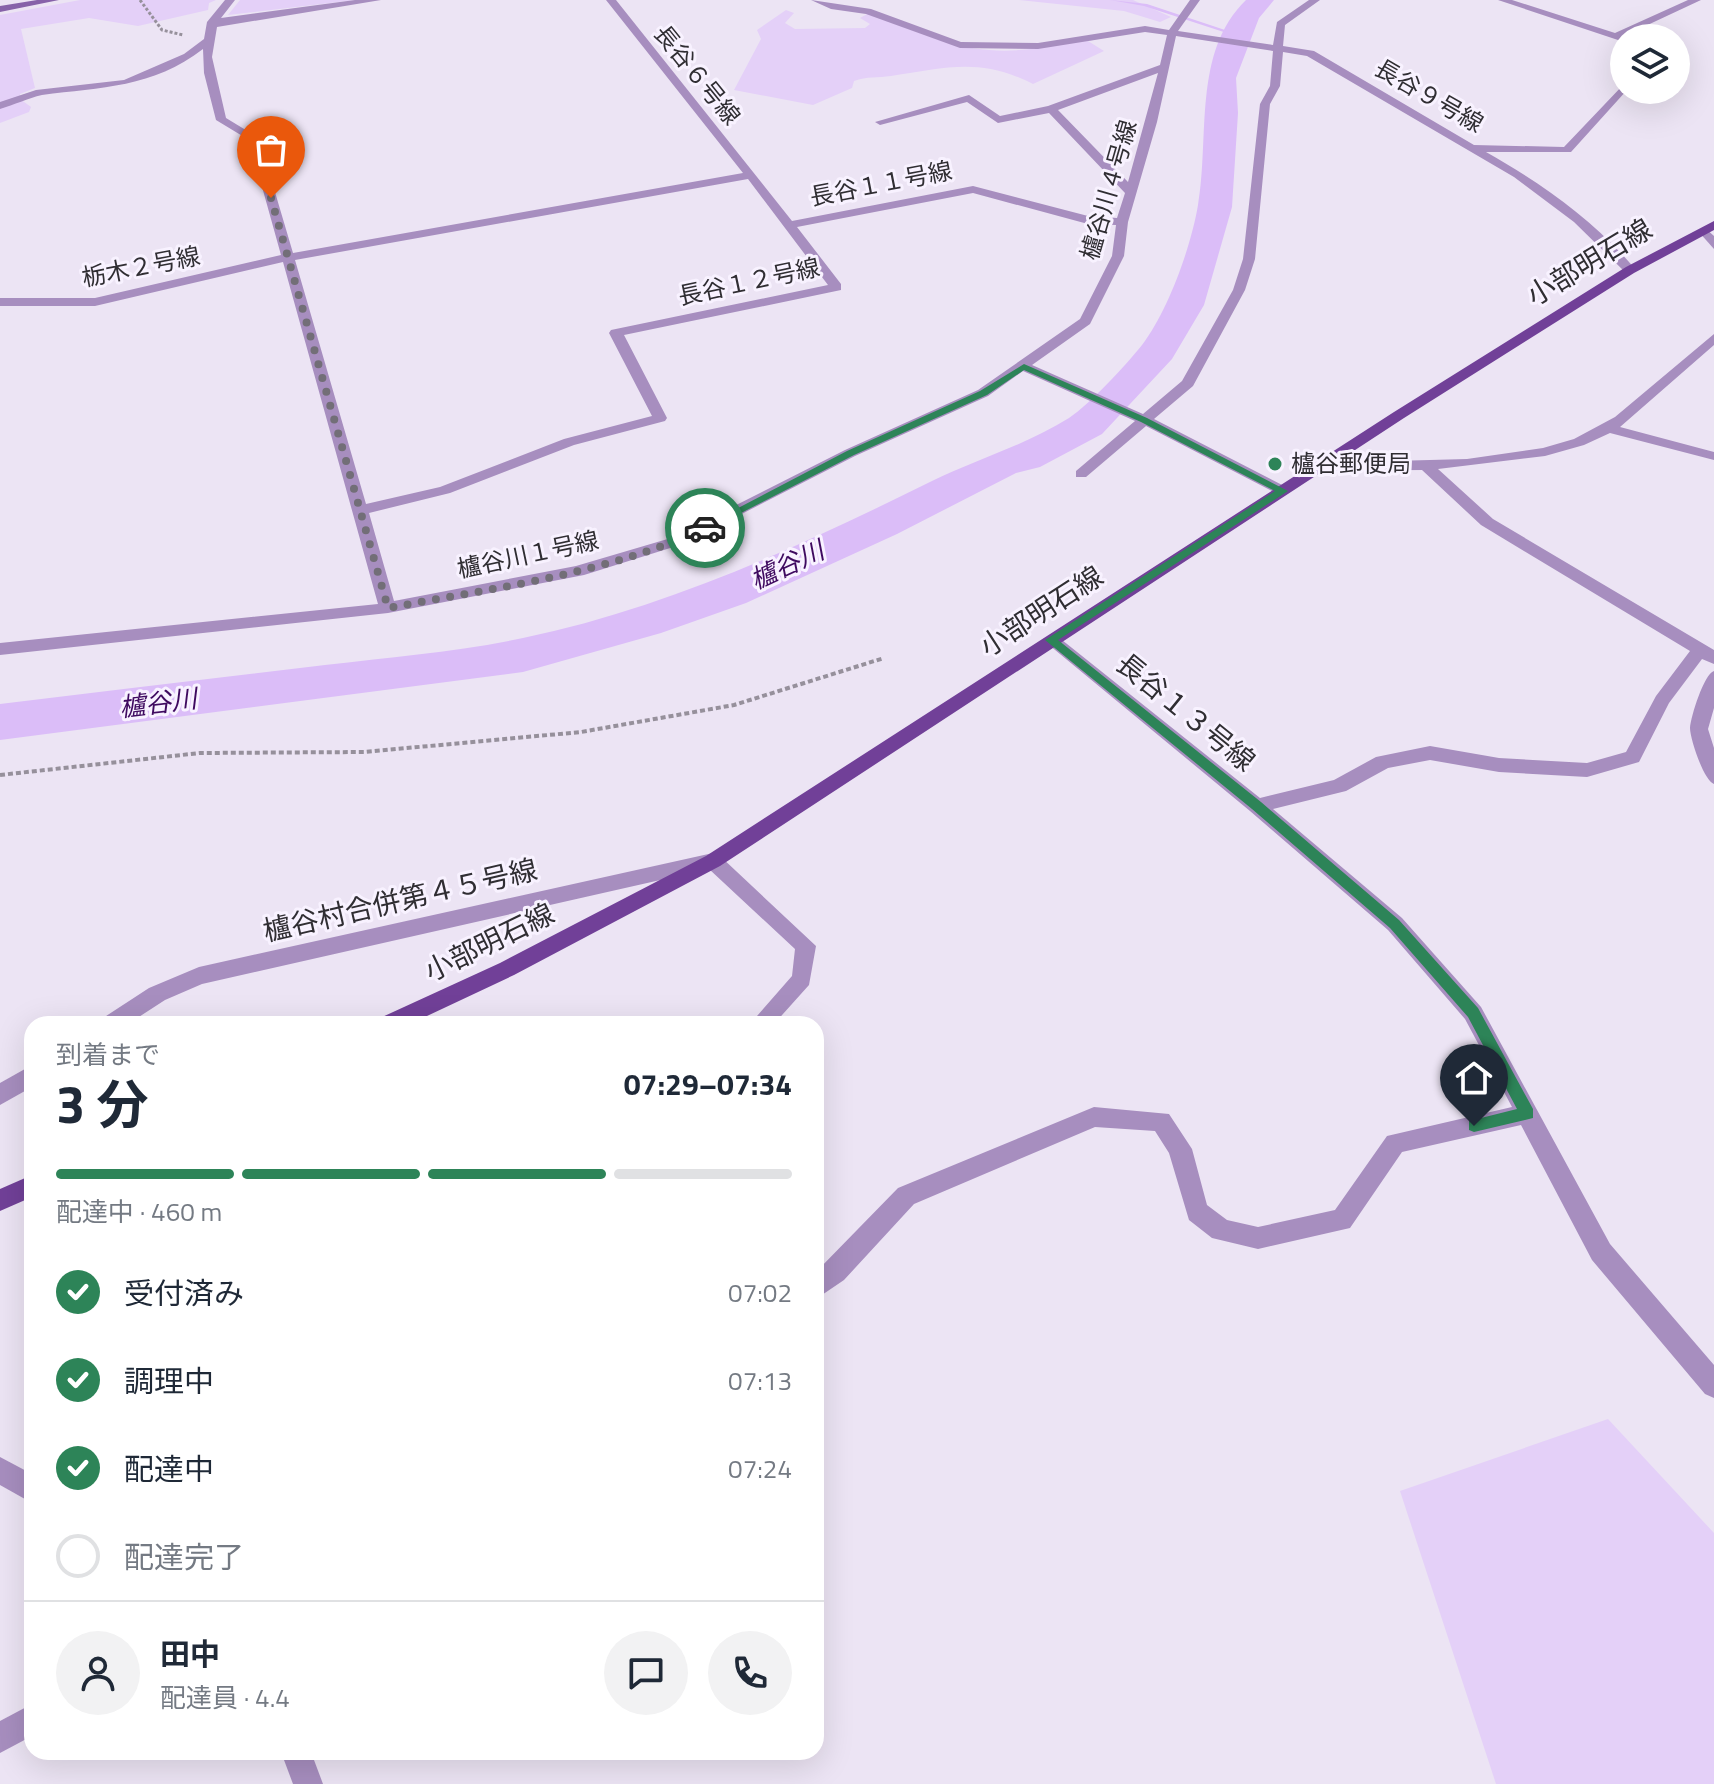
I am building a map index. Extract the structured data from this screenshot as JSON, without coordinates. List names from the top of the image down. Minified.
{"streets":{"main road":["小部明石線"],"street":["長谷６号線","長谷９号線","長谷１１号線","櫨谷川４号線","栃木２号線","長谷１２号線","櫨谷川１号線","長谷１３号線","櫨谷村合併第４５号線"]},"crossings":[["長谷６号線","長谷１２号線"],["長谷９号線","櫨谷川４号線"],["長谷９号線","小部明石線"],["長谷１１号線","櫨谷川４号線"],["長谷１１号線","長谷１２号線"],["櫨谷川４号線","櫨谷川１号線"],["小部明石線","長谷１３号線"],["小部明石線","櫨谷村合併第４５号線"]],"water":["櫨谷川"],"places":["櫨谷郵便局"],"page":{"heading":["3 分","到着まで","07:29–07:34"],"panel":["田中","配達員 · 4.4"],"bar":"配達中 · 460 m","list":[["受付済み","07:02"],["調理中","07:13"],["配達中","07:24"],"配達完了"]}}
